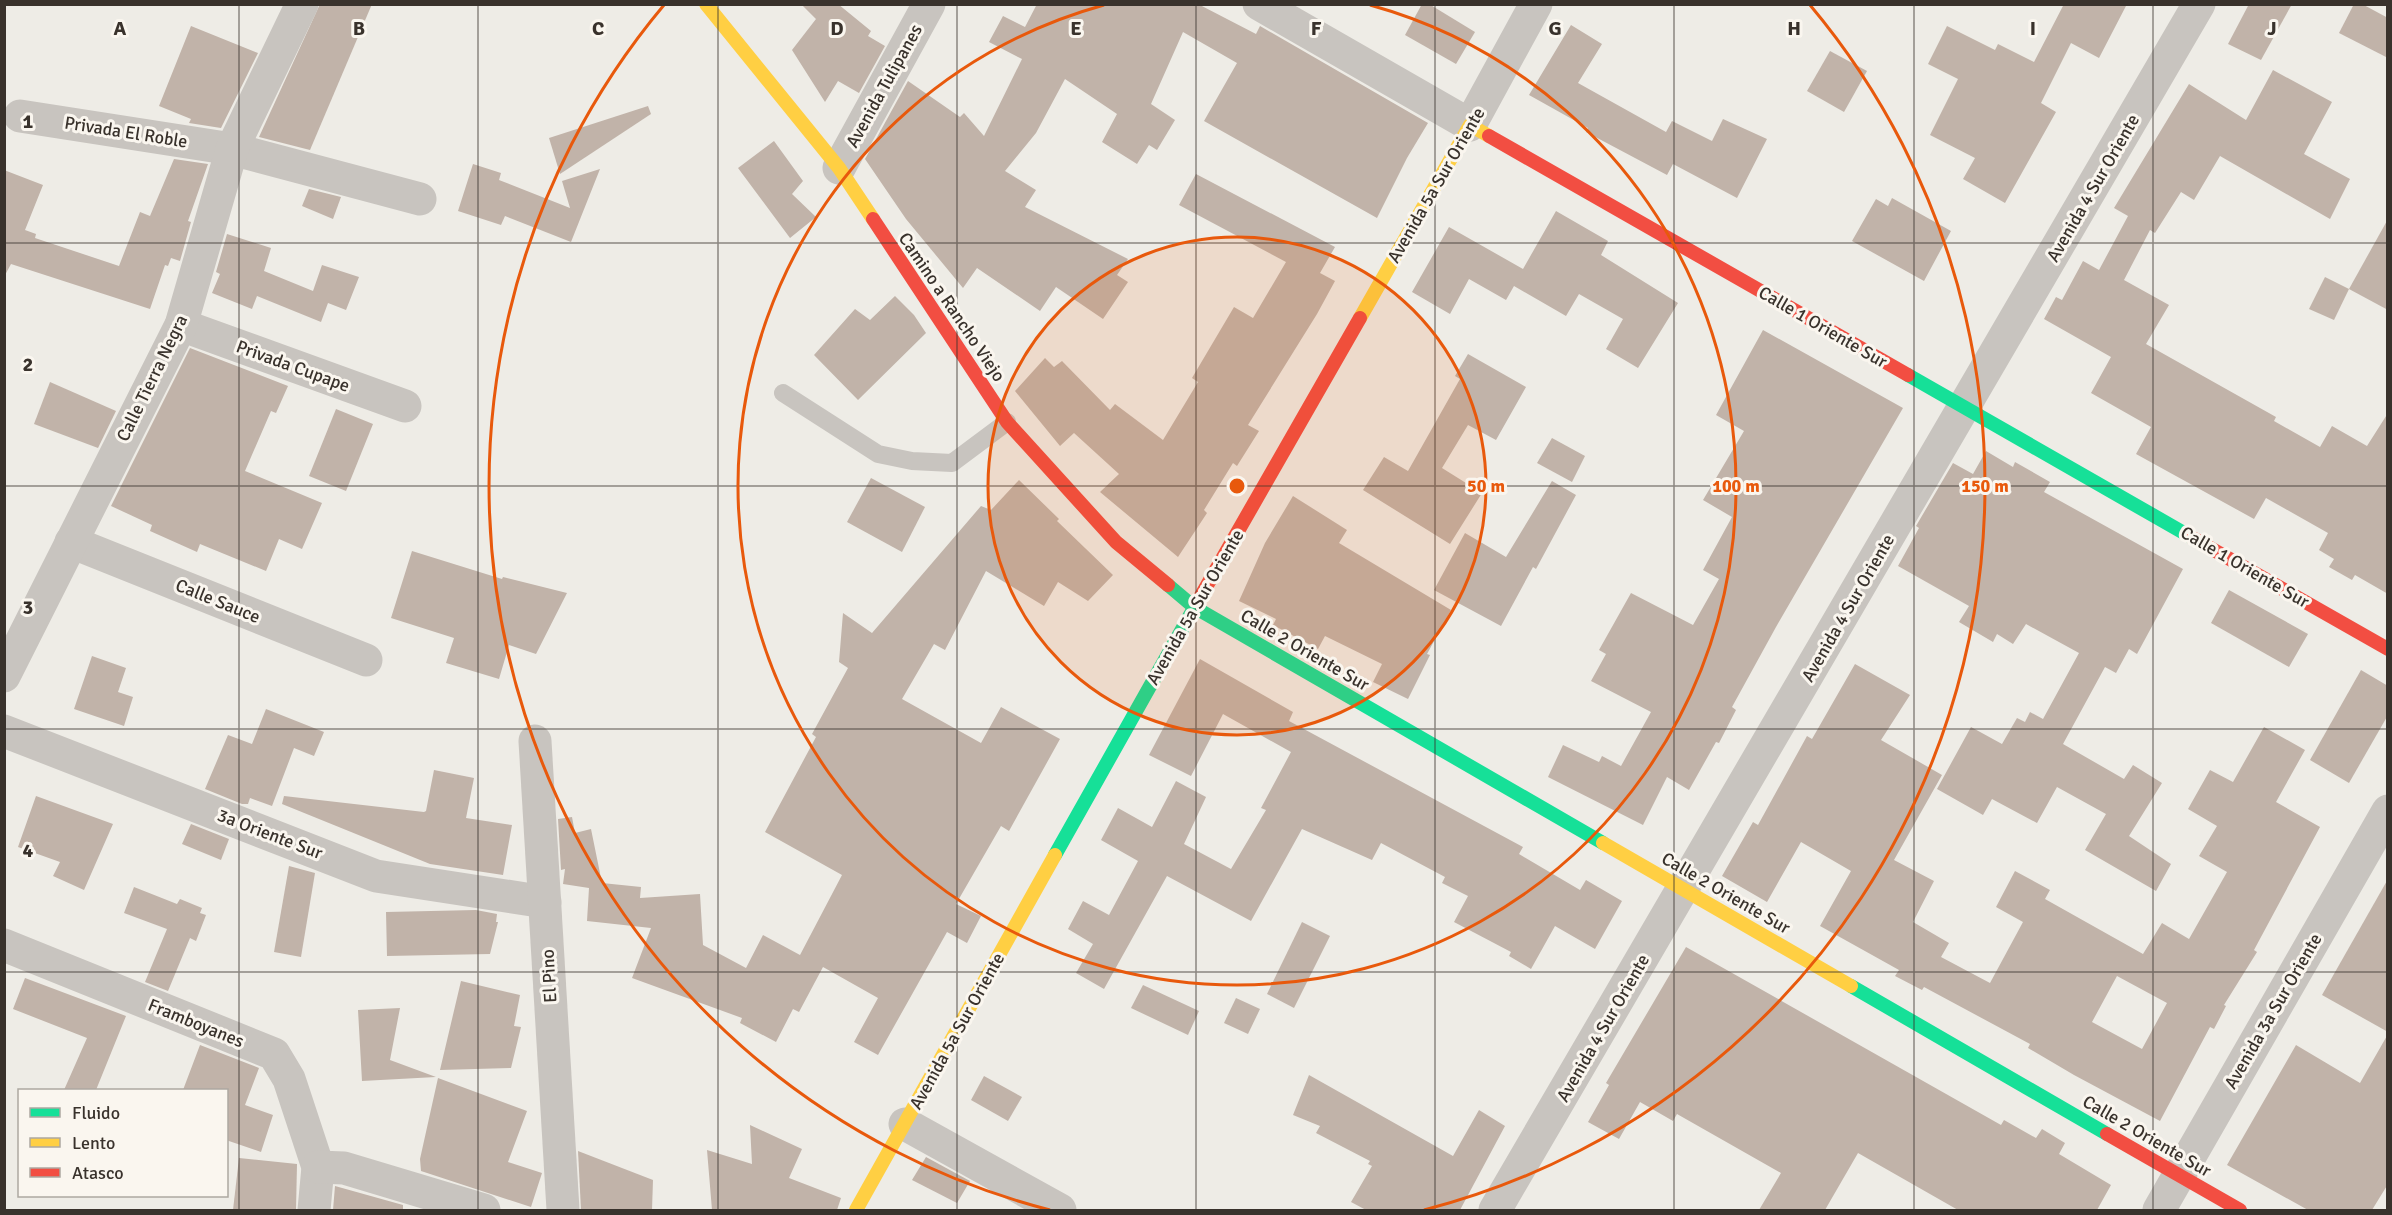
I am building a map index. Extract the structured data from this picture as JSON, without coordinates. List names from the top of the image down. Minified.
{"streets":{"street":["Avenida Tulipanes","Privada El Roble","Avenida 5a Sur Oriente","Avenida 4 Sur Oriente","Camino a Rancho Viejo","Calle 1 Oriente Sur","Privada Cupape","Calle Tierra Negra","Calle Sauce","Calle 2 Oriente Sur","3a Oriente Sur","El Pino","Avenida 3a Sur Oriente","Framboyanes"]},"crossings":[["Avenida Tulipanes","Camino a Rancho Viejo"],["Privada El Roble","Calle Tierra Negra"],["Avenida 5a Sur Oriente","Camino a Rancho Viejo"],["Avenida 5a Sur Oriente","Calle 1 Oriente Sur"],["Avenida 5a Sur Oriente","Calle 2 Oriente Sur"],["Avenida 4 Sur Oriente","Calle 1 Oriente Sur"],["Avenida 4 Sur Oriente","Calle 2 Oriente Sur"],["Camino a Rancho Viejo","Calle 2 Oriente Sur"],["Privada Cupape","Calle Tierra Negra"],["Calle Tierra Negra","Calle Sauce"],["Calle 2 Oriente Sur","Avenida 3a Sur Oriente"],["3a Oriente Sur","El Pino"]],"legend":["Fluido","Lento","Atasco"],"grid":{"columns":["A","B","C","D","E","F","G","H","I","J"],"rows":["1","2","3","4"]},"rings":["50 m","100 m","150 m"]}
